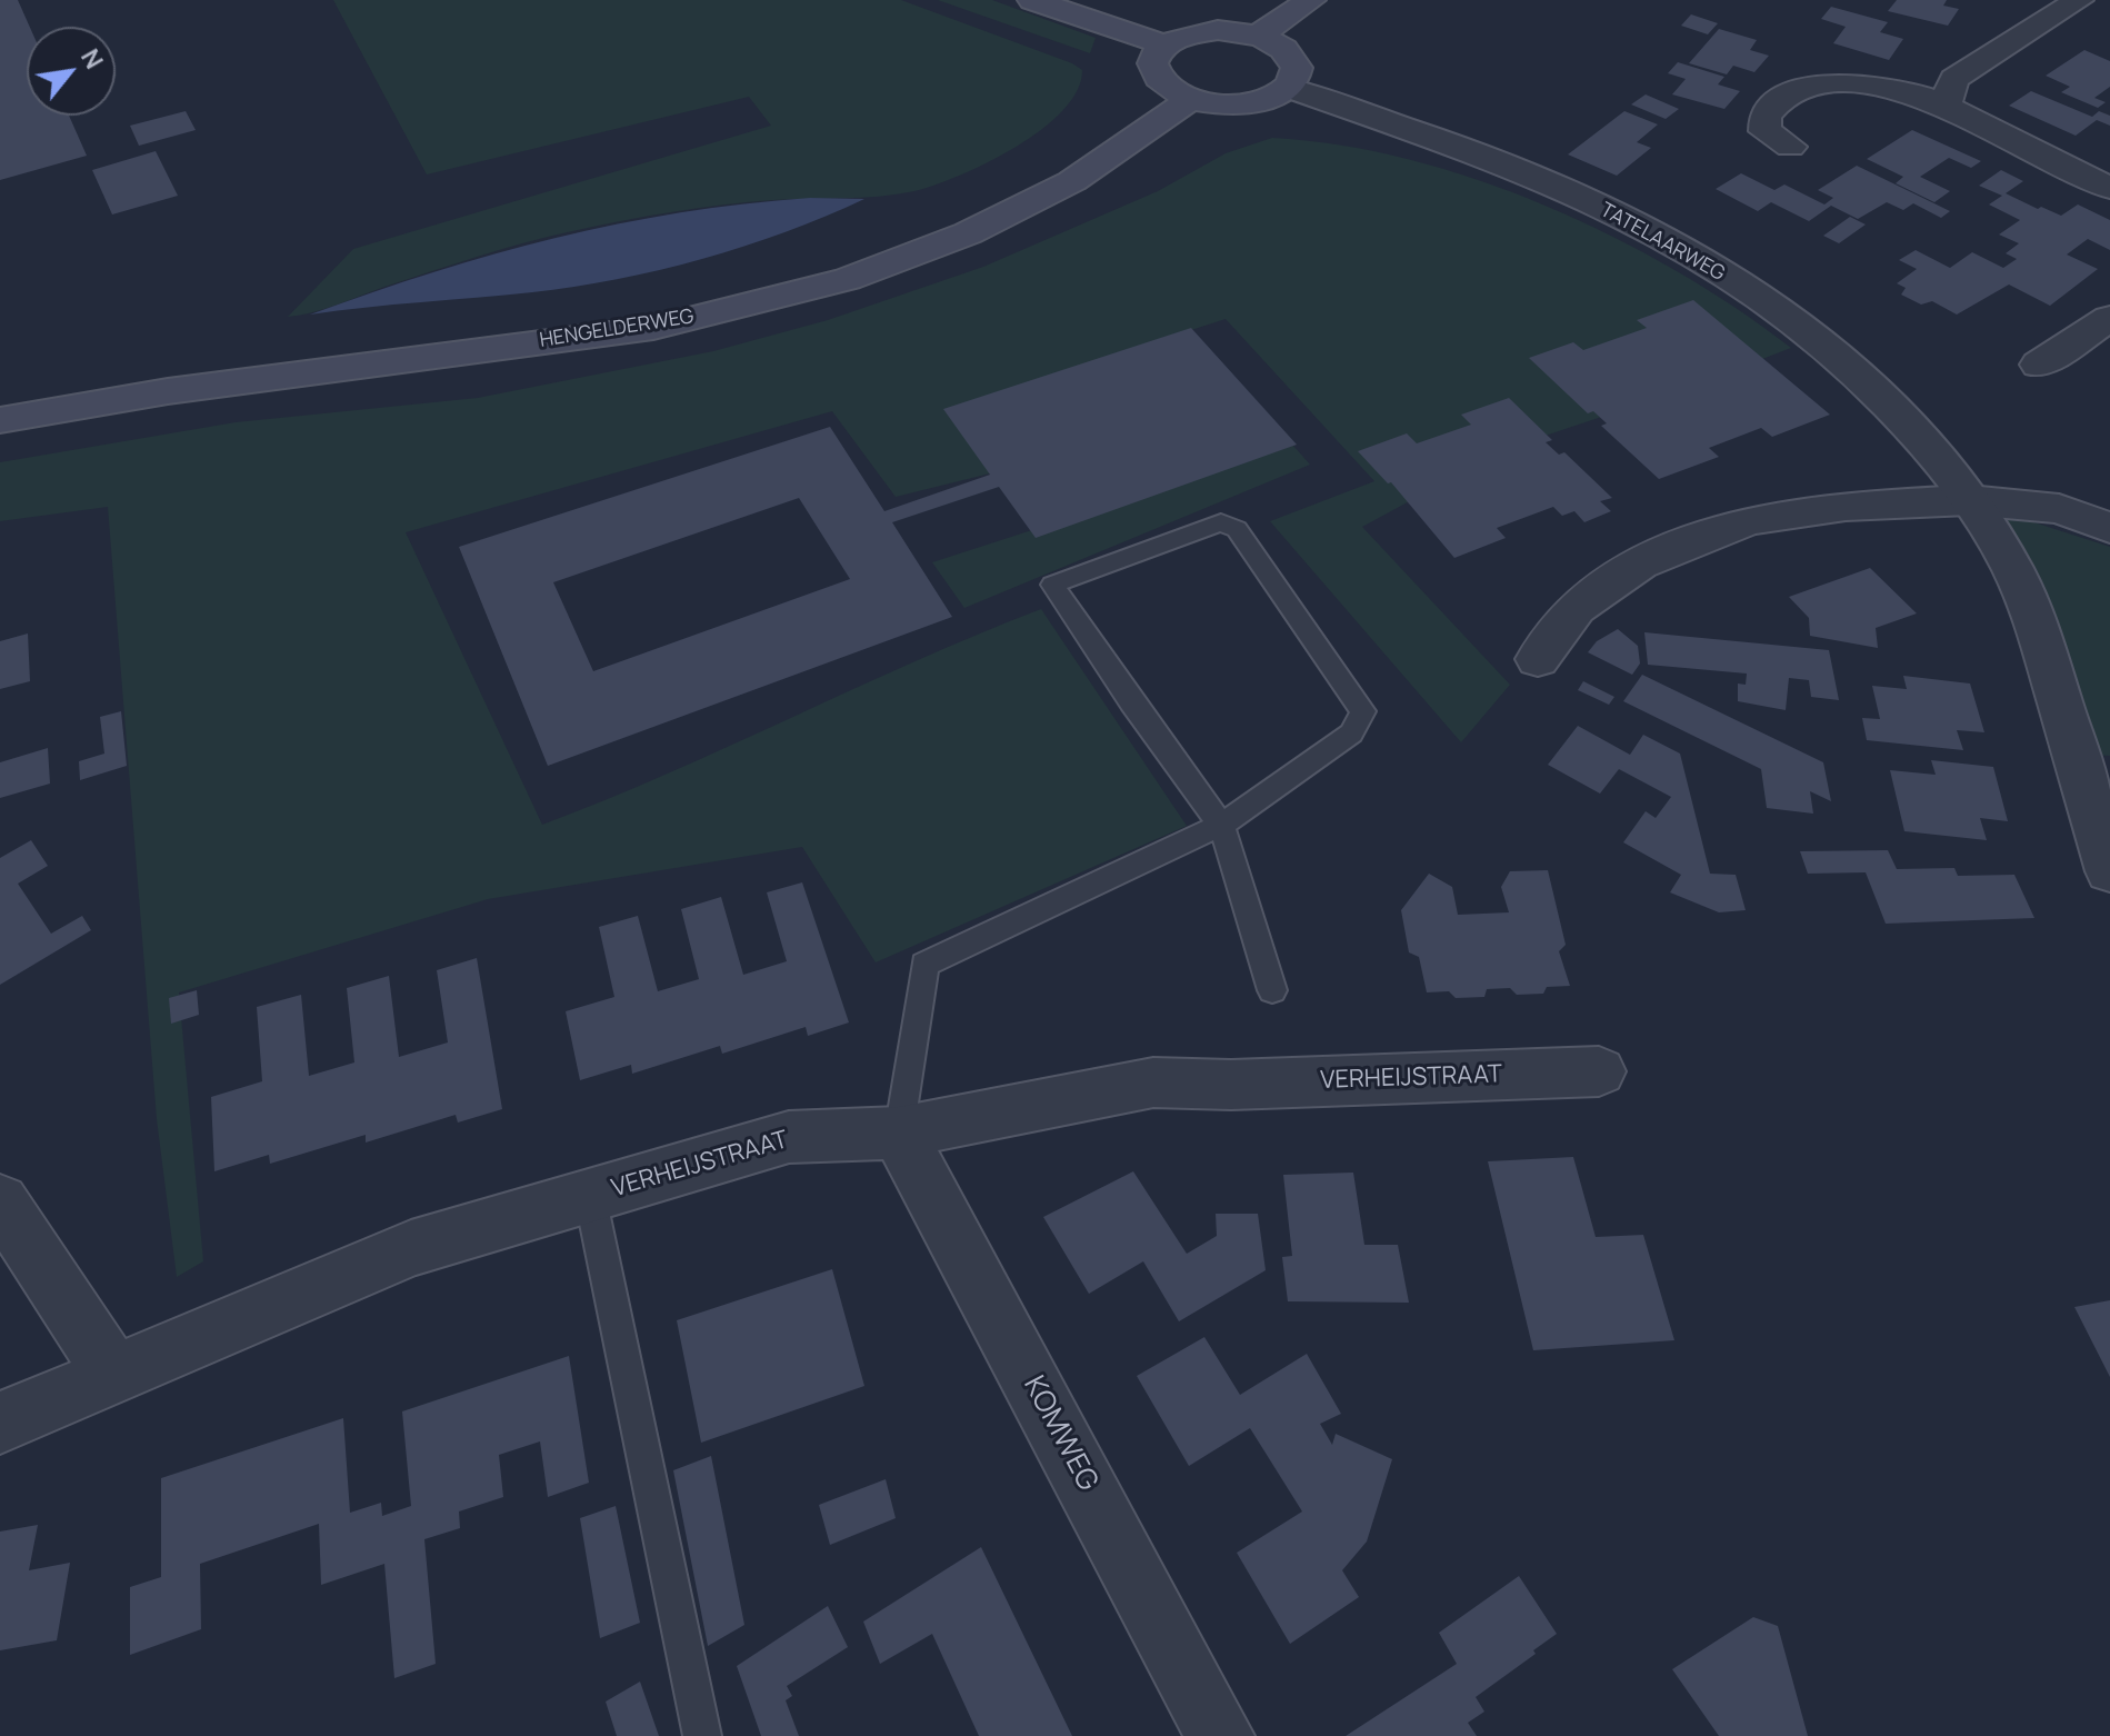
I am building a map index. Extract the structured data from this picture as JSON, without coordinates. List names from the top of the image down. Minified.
{"streets":{"main road":["HENGELDERWEG"],"street":["TATELAARWEG","VERHEIJSTRAAT","KOMWEG"]},"crossings":[["VERHEIJSTRAAT","KOMWEG"]],"north":"top right"}
